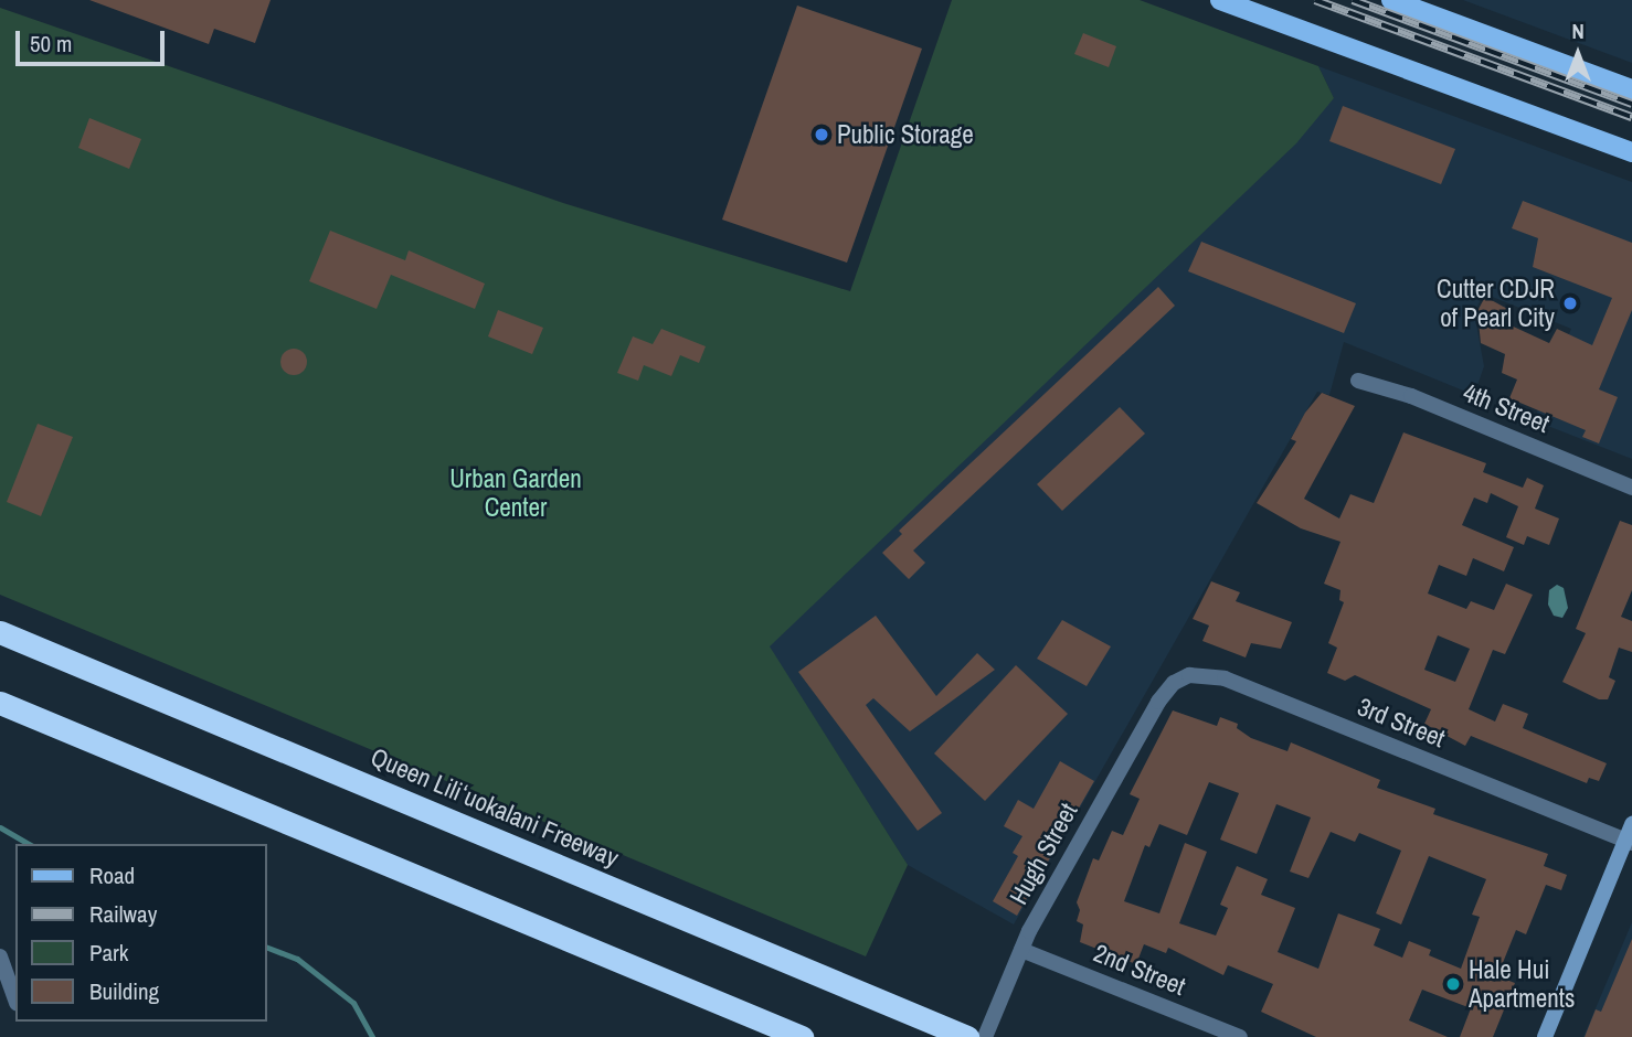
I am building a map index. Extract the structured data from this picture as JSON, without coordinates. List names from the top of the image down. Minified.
{"streets":{"highway":["Queen Liliʻuokalani Freeway"],"street":["4th Street","3rd Street","Hugh Street","2nd Street"]},"crossings":[["3rd Street","Hugh Street"],["Hugh Street","2nd Street"]],"parks":["Urban Garden Center"],"places":["Public Storage","Cutter CDJR of Pearl City","Hale Hui Apartments"],"legend":["Road","Railway","Park","Building"],"scale_bar":"50 m","north":"top"}
